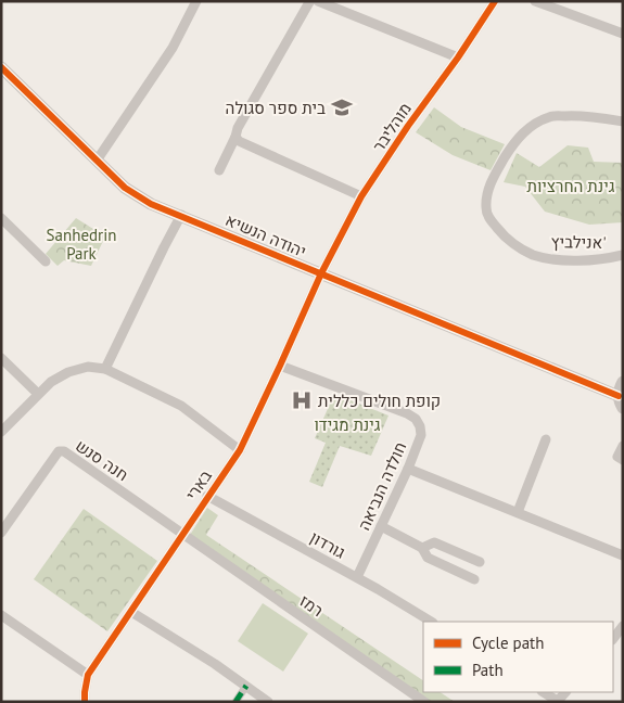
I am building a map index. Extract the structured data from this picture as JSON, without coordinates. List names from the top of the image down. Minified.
{"streets":{"street":["מוהליבר","יהודה הנשיא","אנילביץ'","חנה סנש","בארי","חולדה הנביאה","גורדון","רמז"]},"crossings":[["מוהליבר","יהודה הנשיא"],["מוהליבר","בארי"],["יהודה הנשיא","בארי"],["חנה סנש","בארי"],["חנה סנש","רמז"],["בארי","חולדה הנביאה"],["בארי","גורדון"],["בארי","רמז"],["חולדה הנביאה","גורדון"]],"parks":["גינת החרציות","Sanhedrin Park","גינת מגידו"],"places":{"school or university":["בית ספר סגולה"],"hospital":["קופת חולים כללית"]},"legend":["Cycle path","Path"]}
